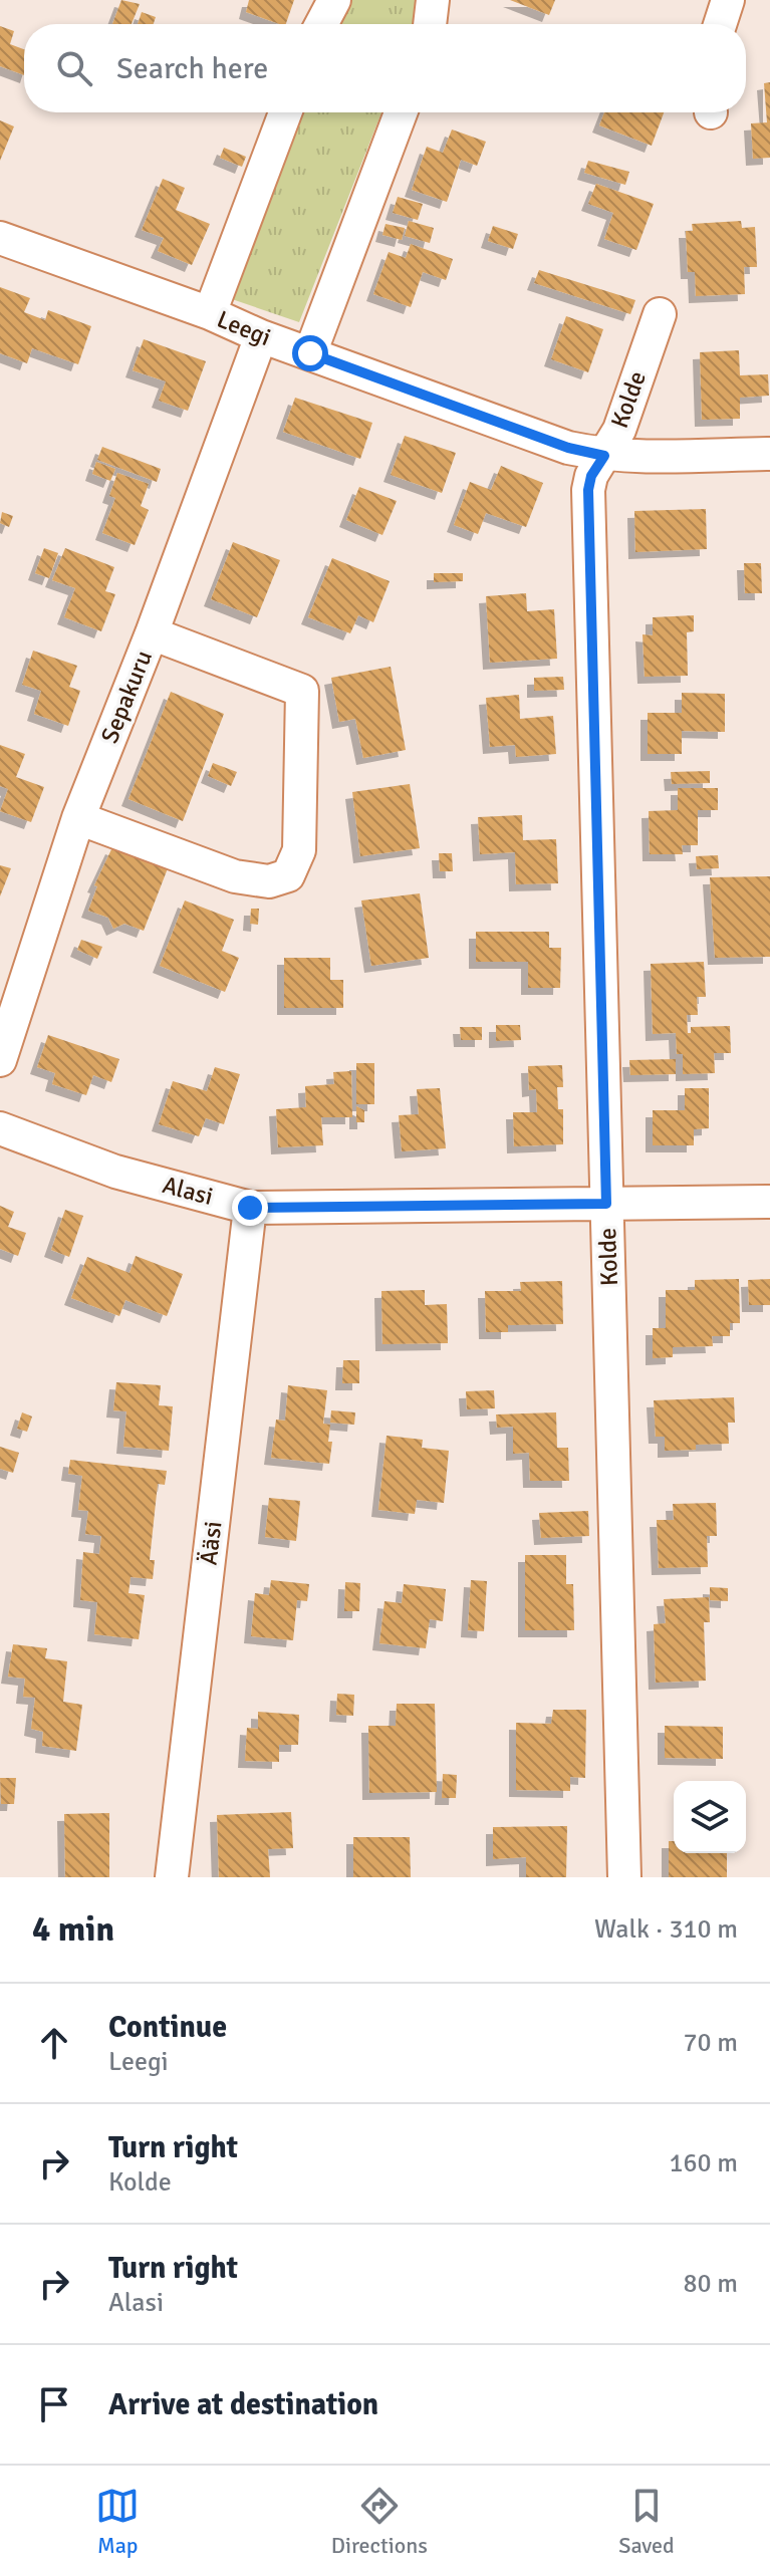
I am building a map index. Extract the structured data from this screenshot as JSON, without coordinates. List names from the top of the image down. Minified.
{"streets":{"street":["Leegi","Kolde","Sepakuru","Alasi","Ääsi"]},"crossings":[["Leegi","Kolde"],["Leegi","Sepakuru"],["Kolde","Alasi"],["Alasi","Ääsi"]],"page":{"search":"Search here","heading":["4 min","Walk · 310 m"],"list":[["Continue","Leegi","70 m"],["Turn right","Kolde","160 m"],["Turn right","Alasi","80 m"],"Arrive at destination"],"nav":["Map","Directions","Saved"]}}
